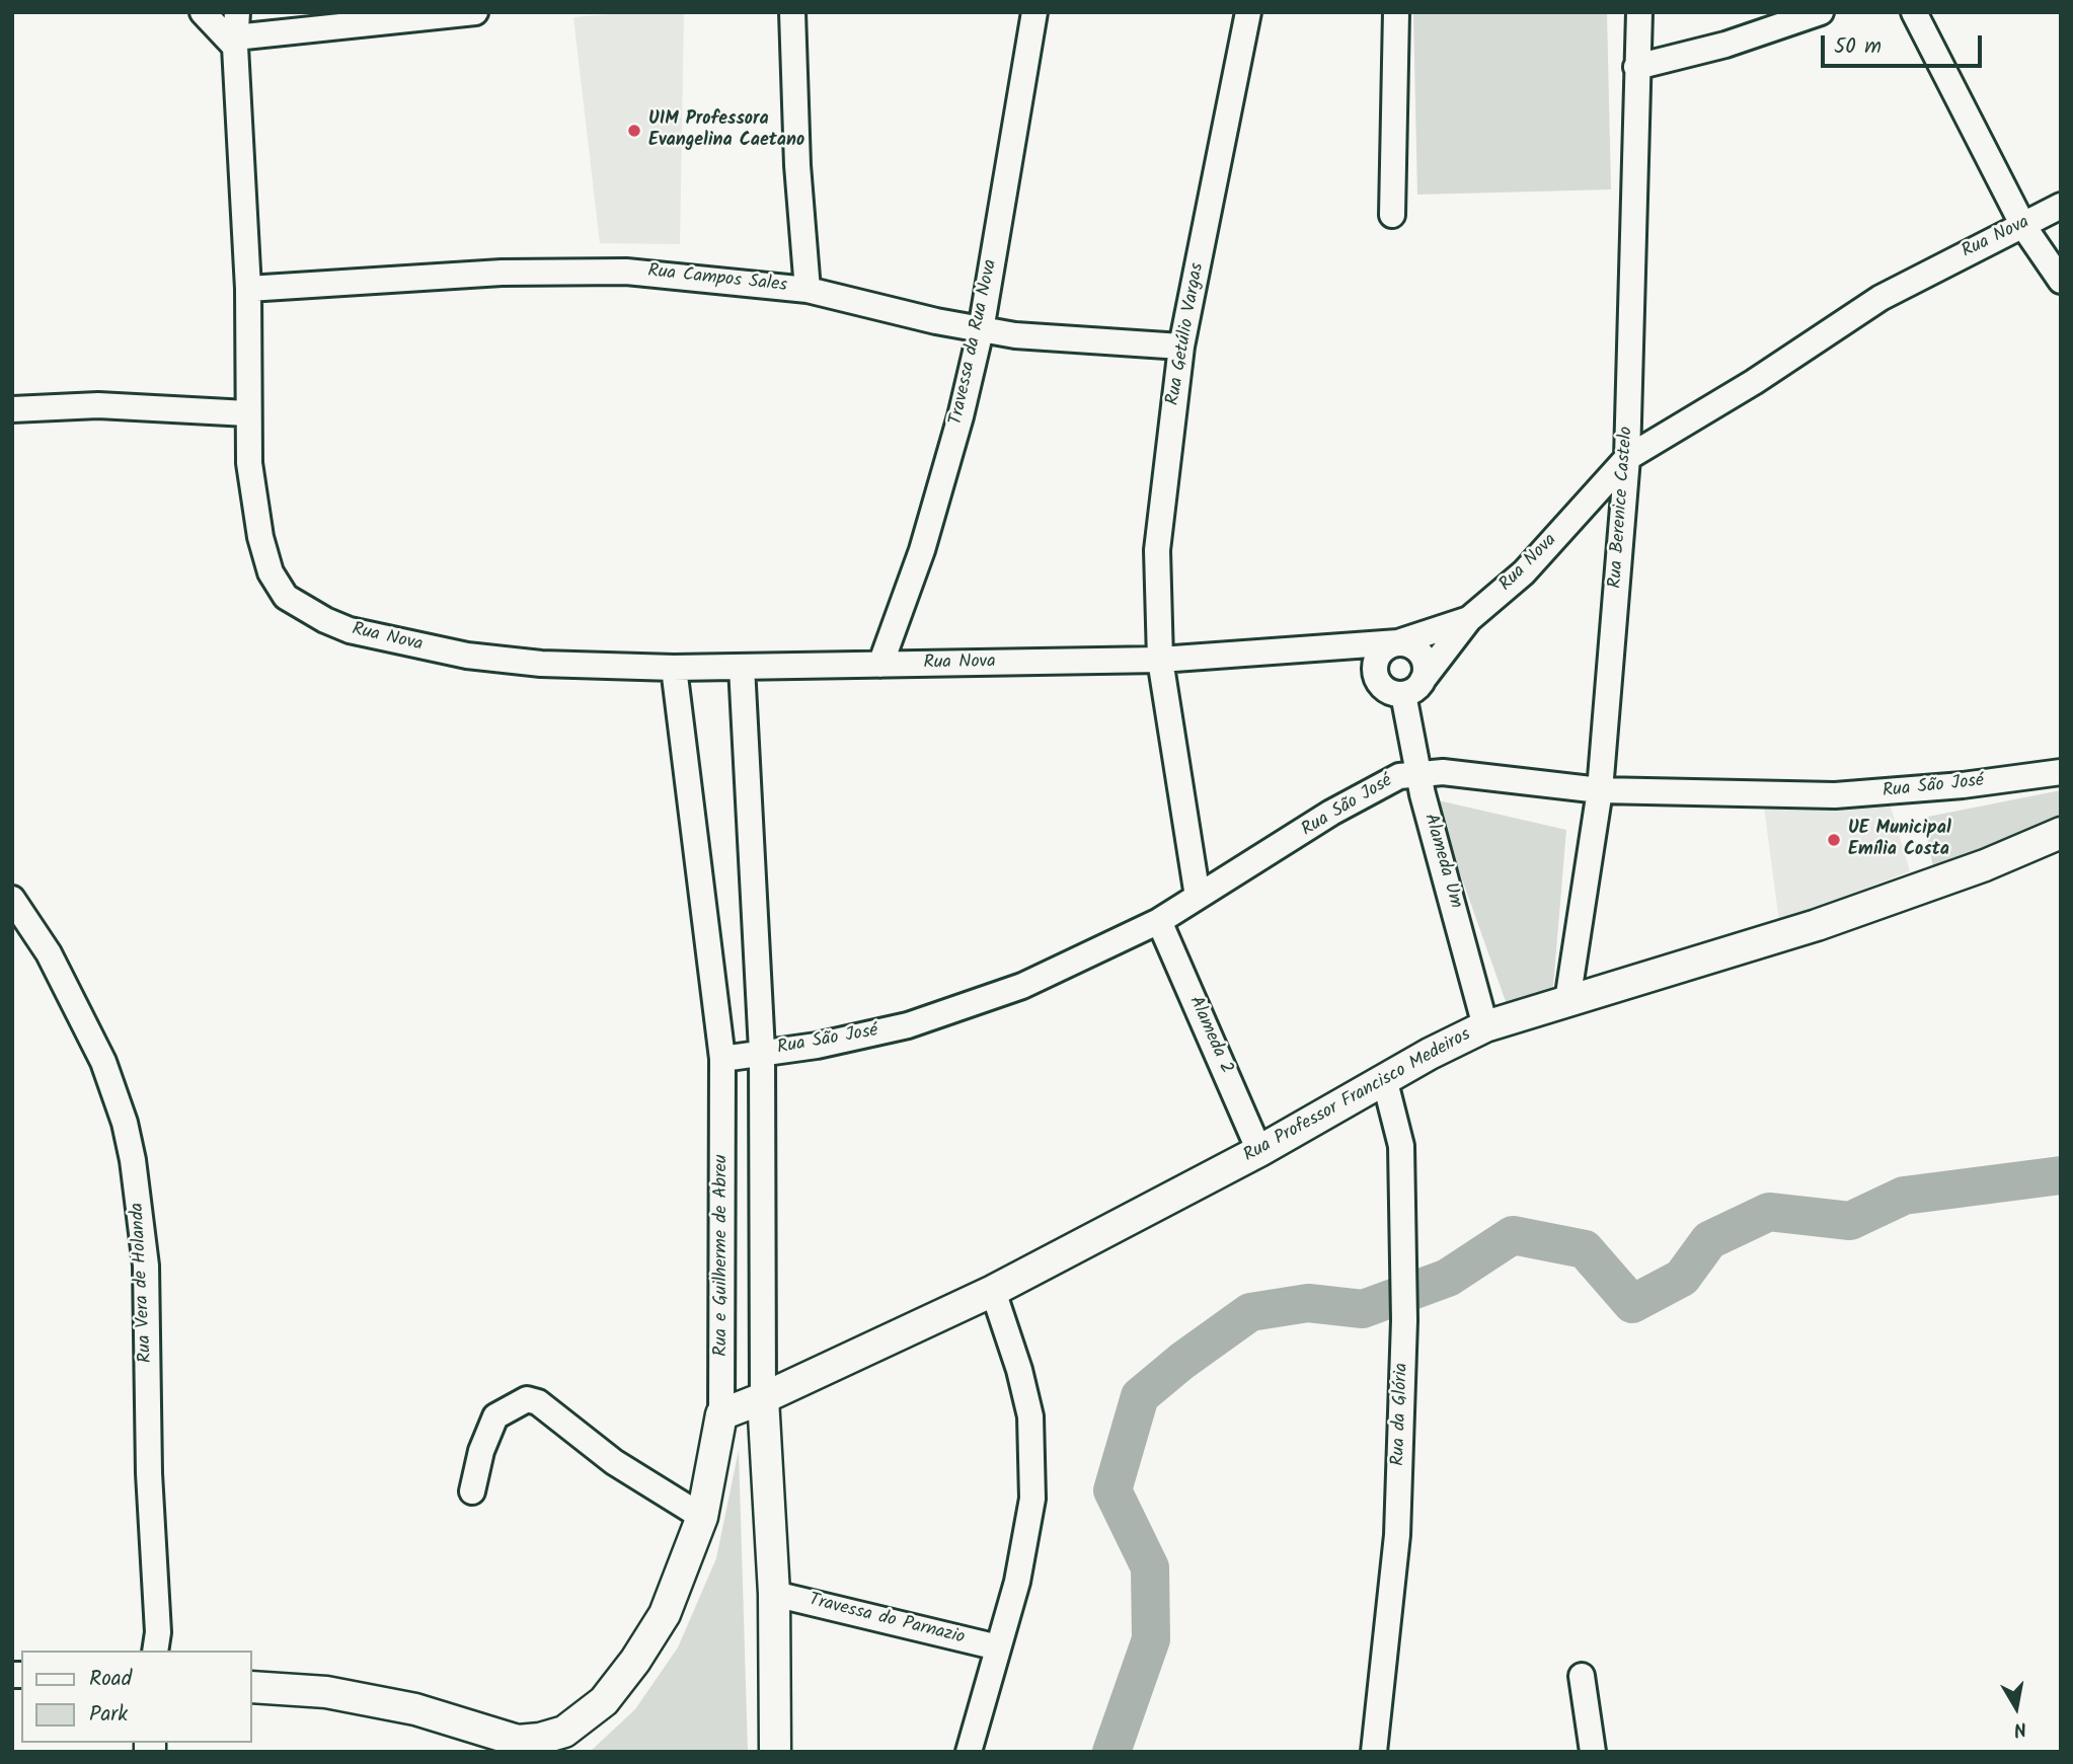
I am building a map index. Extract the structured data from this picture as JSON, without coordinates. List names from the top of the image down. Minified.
{"streets":{"street":["Rua Nova","Rua Campos Sales","Rua Getúlio Vargas","Travessa da Rua Nova","Rua Berenice Castelo","Rua São José","Alameda Um","Alameda 2","Rua Professor Francisco Medeiros","Rua e Guilherme de Abreu","Rua Vera de Holanda","Rua da Glória","Travessa do Parnazio"]},"crossings":[["Rua Nova","Rua Campos Sales"],["Rua Nova","Rua Getúlio Vargas"],["Rua Nova","Travessa da Rua Nova"],["Rua Nova","Rua Berenice Castelo"],["Rua Nova","Alameda Um"],["Rua Nova","Rua e Guilherme de Abreu"],["Rua Campos Sales","Rua Getúlio Vargas"],["Rua Campos Sales","Travessa da Rua Nova"],["Rua Berenice Castelo","Rua São José"],["Rua Berenice Castelo","Rua Professor Francisco Medeiros"],["Rua São José","Alameda Um"],["Rua São José","Alameda 2"],["Rua São José","Rua e Guilherme de Abreu"],["Alameda Um","Rua Professor Francisco Medeiros"],["Alameda 2","Rua Professor Francisco Medeiros"],["Rua Professor Francisco Medeiros","Rua e Guilherme de Abreu"],["Rua Professor Francisco Medeiros","Rua da Glória"]],"places":["UIM Professora Evangelina Caetano","UE Municipal Emília Costa"],"legend":["Road","Park"],"scale_bar":"50 m","north":"bottom"}
